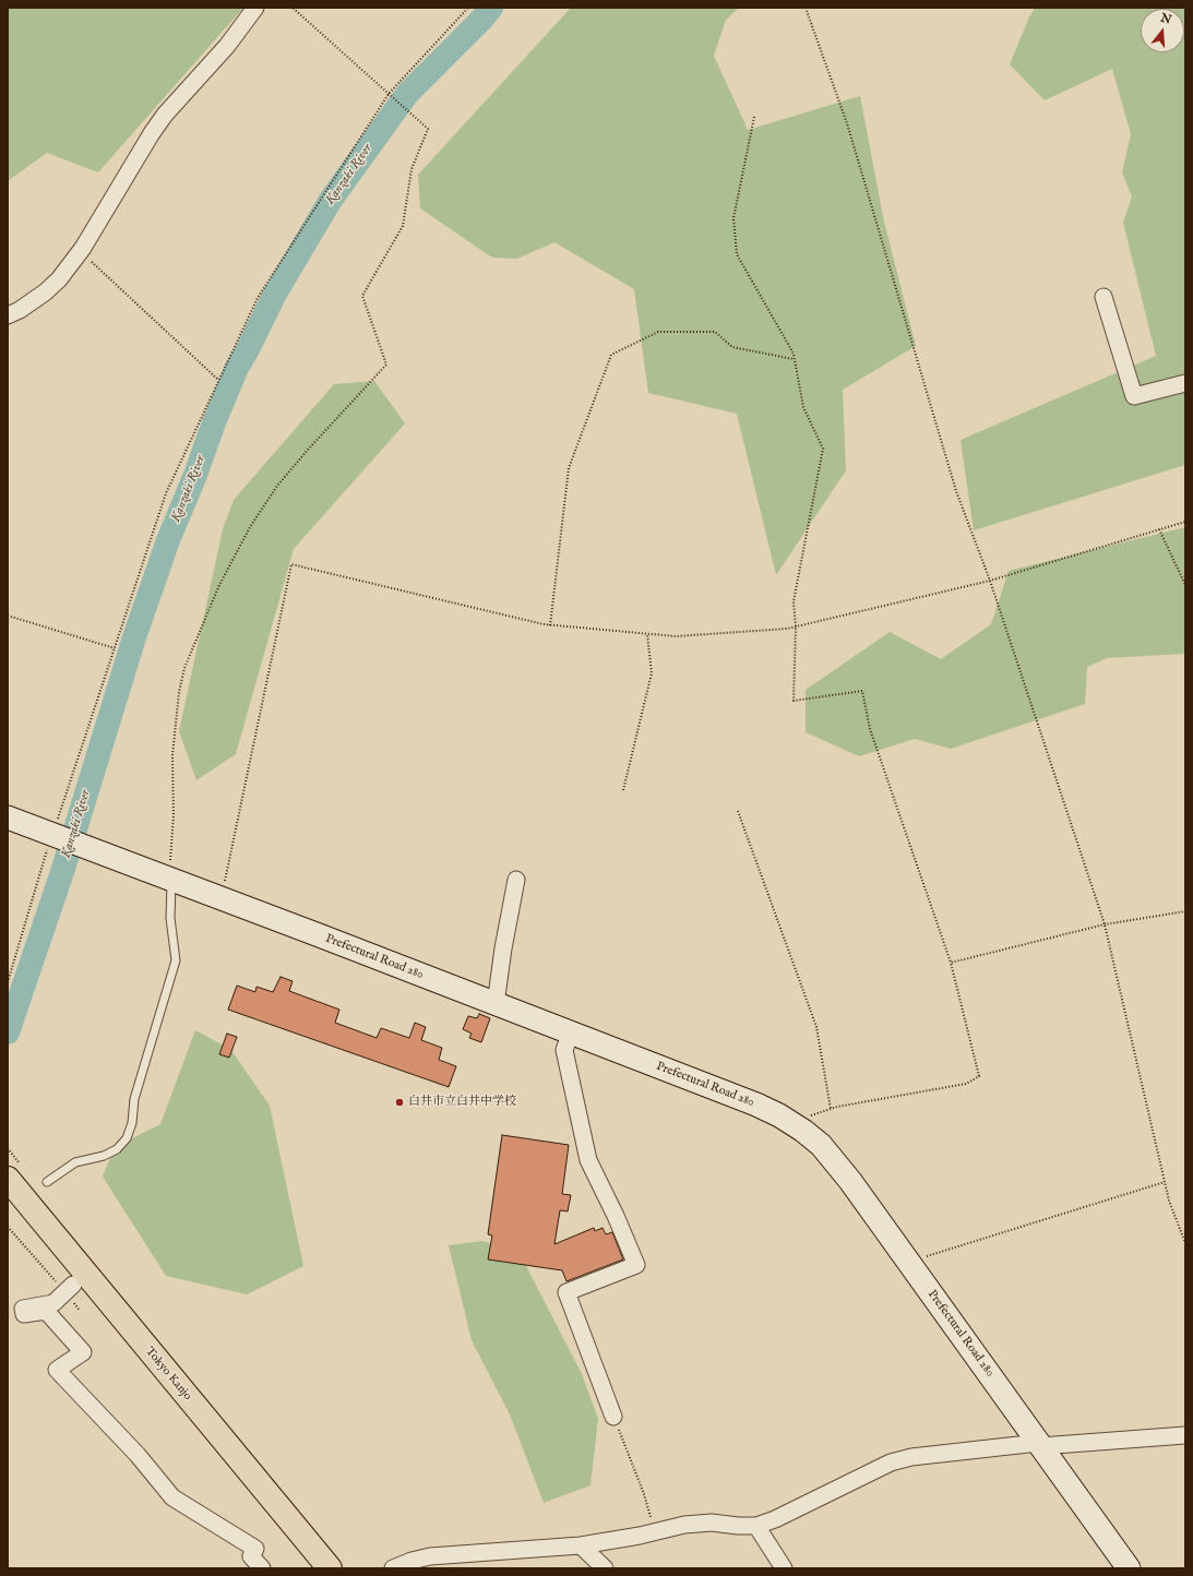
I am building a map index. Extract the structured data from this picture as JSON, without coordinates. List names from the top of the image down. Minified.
{"streets":{"highway":["Tokyo Kanjo"],"main road":["Prefectural Road 280"]},"water":["Kanzaki River"],"places":["白井市立白井中学校"],"north":"top"}
